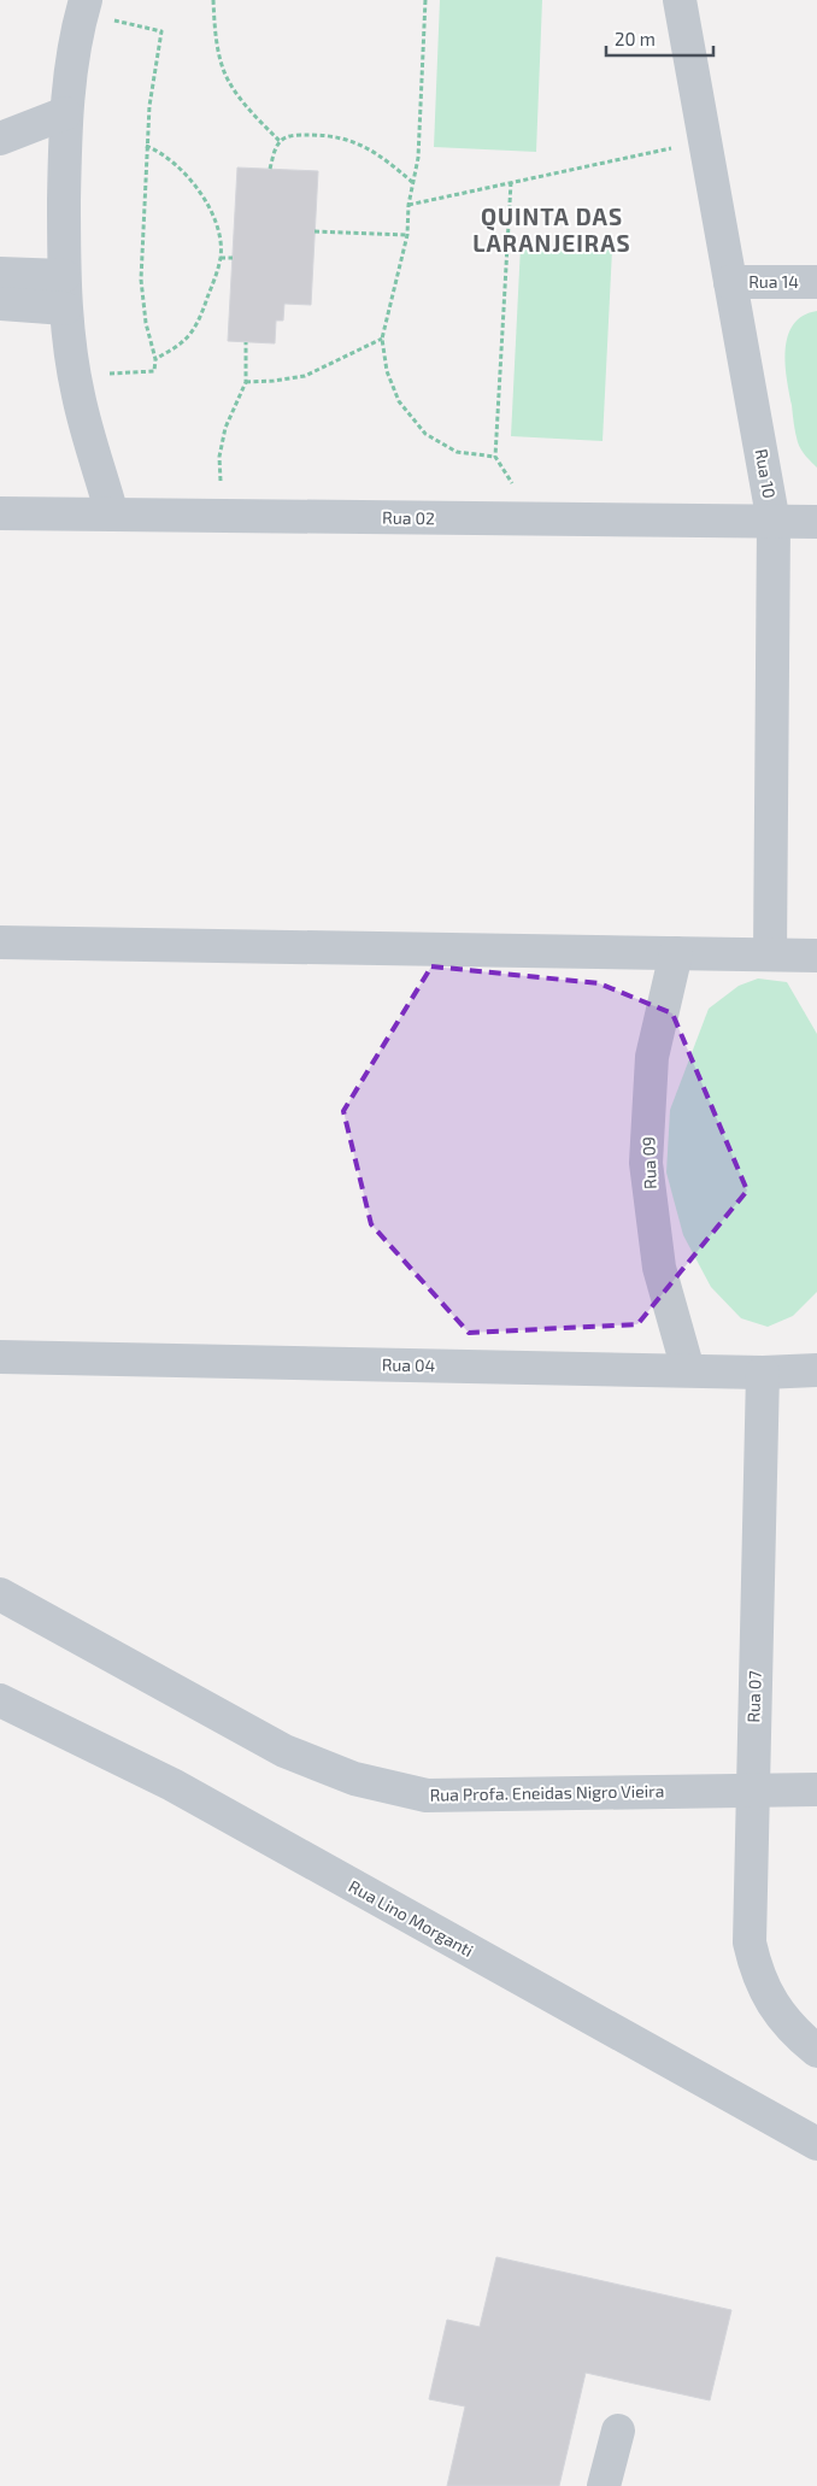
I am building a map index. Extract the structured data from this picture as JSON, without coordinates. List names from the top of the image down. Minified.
{"streets":{"street":["Rua 14","Rua 10","Rua 02","Rua 09","Rua 04","Rua 07","Rua Profa. Eneidas Nigro Vieira","Rua Lino Morganti"]},"crossings":[["Rua 14","Rua 10"],["Rua 10","Rua 02"],["Rua 09","Rua 04"],["Rua 04","Rua 07"],["Rua 07","Rua Profa. Eneidas Nigro Vieira"]],"districts":["QUINTA DAS LARANJEIRAS"],"scale_bar":"20 m"}
